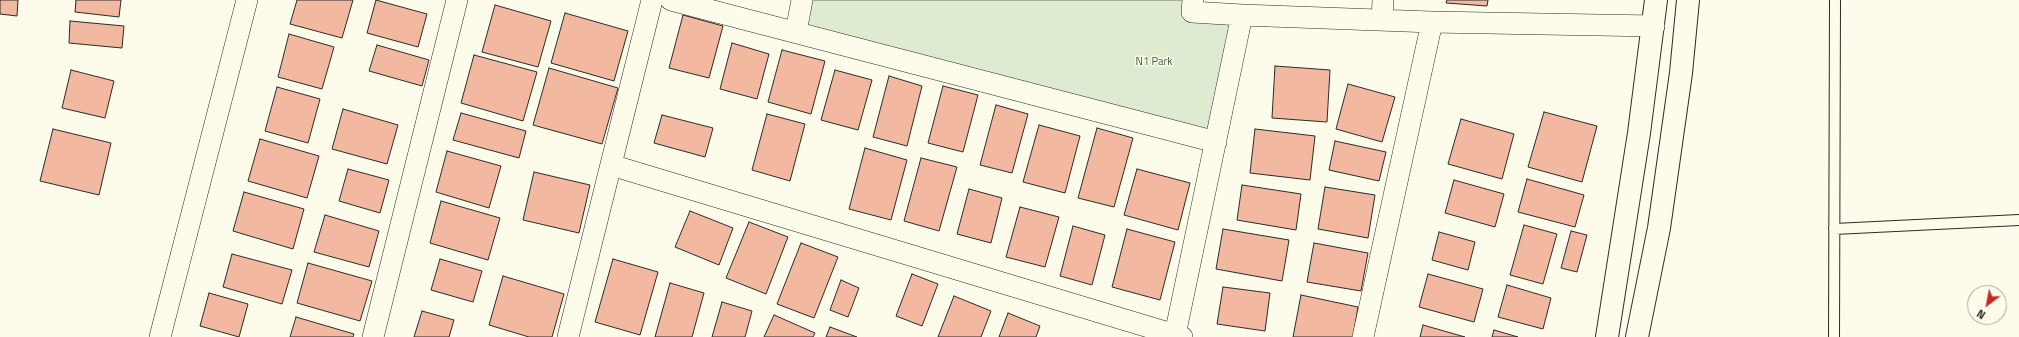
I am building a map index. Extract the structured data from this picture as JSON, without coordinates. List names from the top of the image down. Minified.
{"parks":["N1 Park"],"north":"bottom left"}
